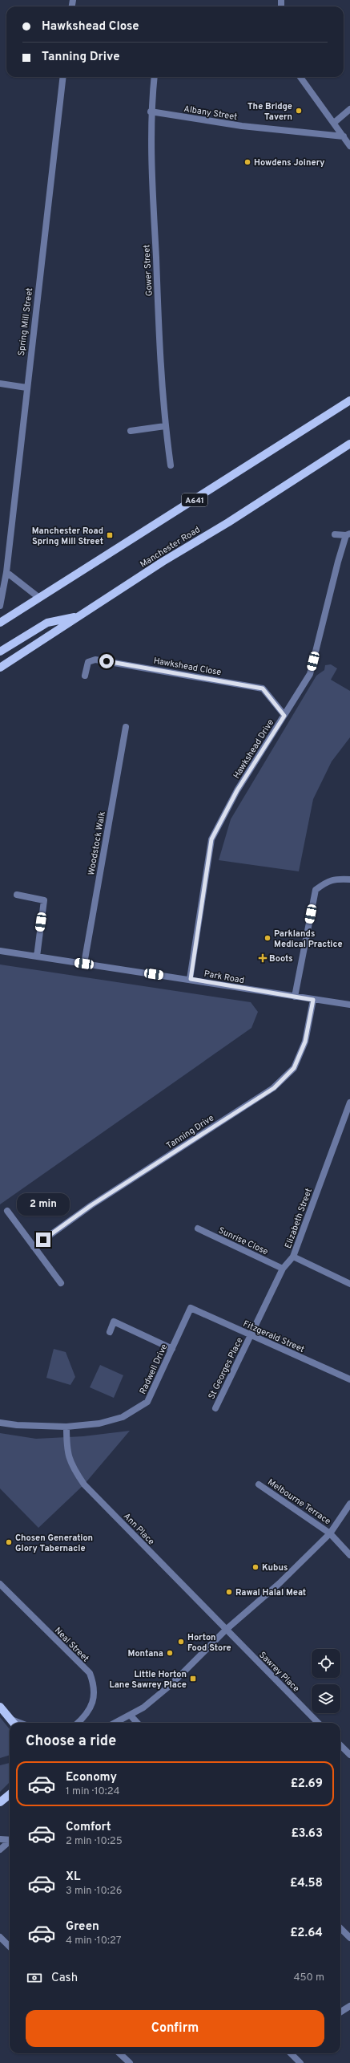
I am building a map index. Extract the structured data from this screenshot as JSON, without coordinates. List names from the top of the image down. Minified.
{"streets":{"main road":["A641","Manchester Road"],"street":["Albany Street","Gower Street","Spring Mill Street","Hawkshead Close","Hawkshead Drive","Woodstock Walk","Park Road","Tanning Drive","Elizabeth Street","Sunrise Close","Fitzgerald Street","St Georges Place","Radwell Drive","Melbourne Terrace","Ann Place","Neal Street","Sawrey Place"]},"crossings":[["Albany Street","Gower Street"],["Hawkshead Close","Hawkshead Drive"],["Hawkshead Drive","Park Road"],["Woodstock Walk","Park Road"],["Park Road","Tanning Drive"],["Elizabeth Street","Sunrise Close"],["Elizabeth Street","Fitzgerald Street"],["Elizabeth Street","St Georges Place"],["Fitzgerald Street","St Georges Place"],["Fitzgerald Street","Radwell Drive"],["Radwell Drive","Ann Place"],["Ann Place","Sawrey Place"]],"places":{"other":["The Bridge Tavern","Howdens Joinery","Parklands Medical Practice","Chosen Generation Glory Tabernacle","Kubus","Rawal Halal Meat","Horton Food Store","Montana"],"transit":["Manchester Road Spring Mill Street","Little Horton Lane Sawrey Place"],"health":["Boots"]},"page":{"banner":["Hawkshead Close","Tanning Drive"],"bubble":"2 min","heading":"Choose a ride","list":[{"name":"Economy","note":"1 min · 10:24","value":"£2.69"},{"name":"Comfort","note":"2 min · 10:25","value":"£3.63"},{"name":"XL","note":"3 min · 10:26","value":"£4.58"},{"name":"Green","note":"4 min · 10:27","value":"£2.64"}],"pay":["Cash","450 m"],"buttons":"Confirm"}}
